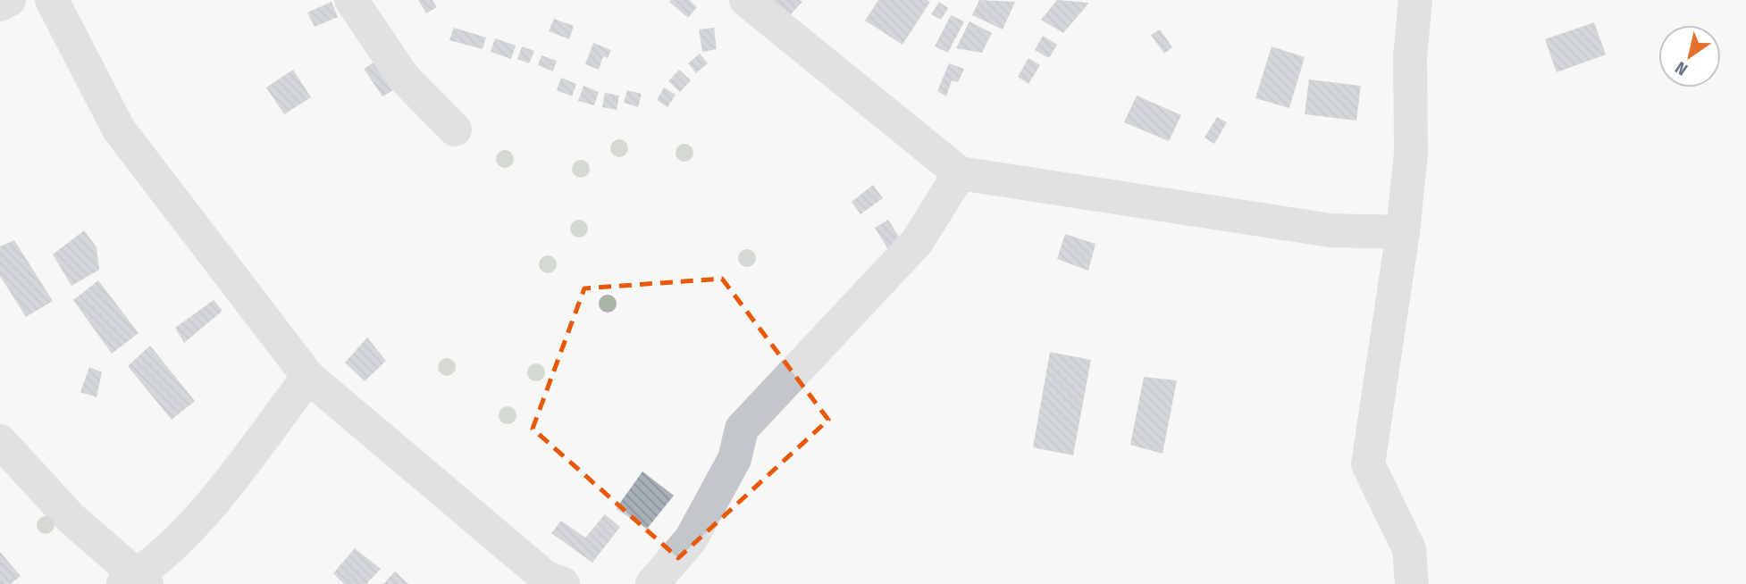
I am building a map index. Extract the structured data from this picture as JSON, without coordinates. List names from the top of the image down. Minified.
{"north":"bottom left"}
